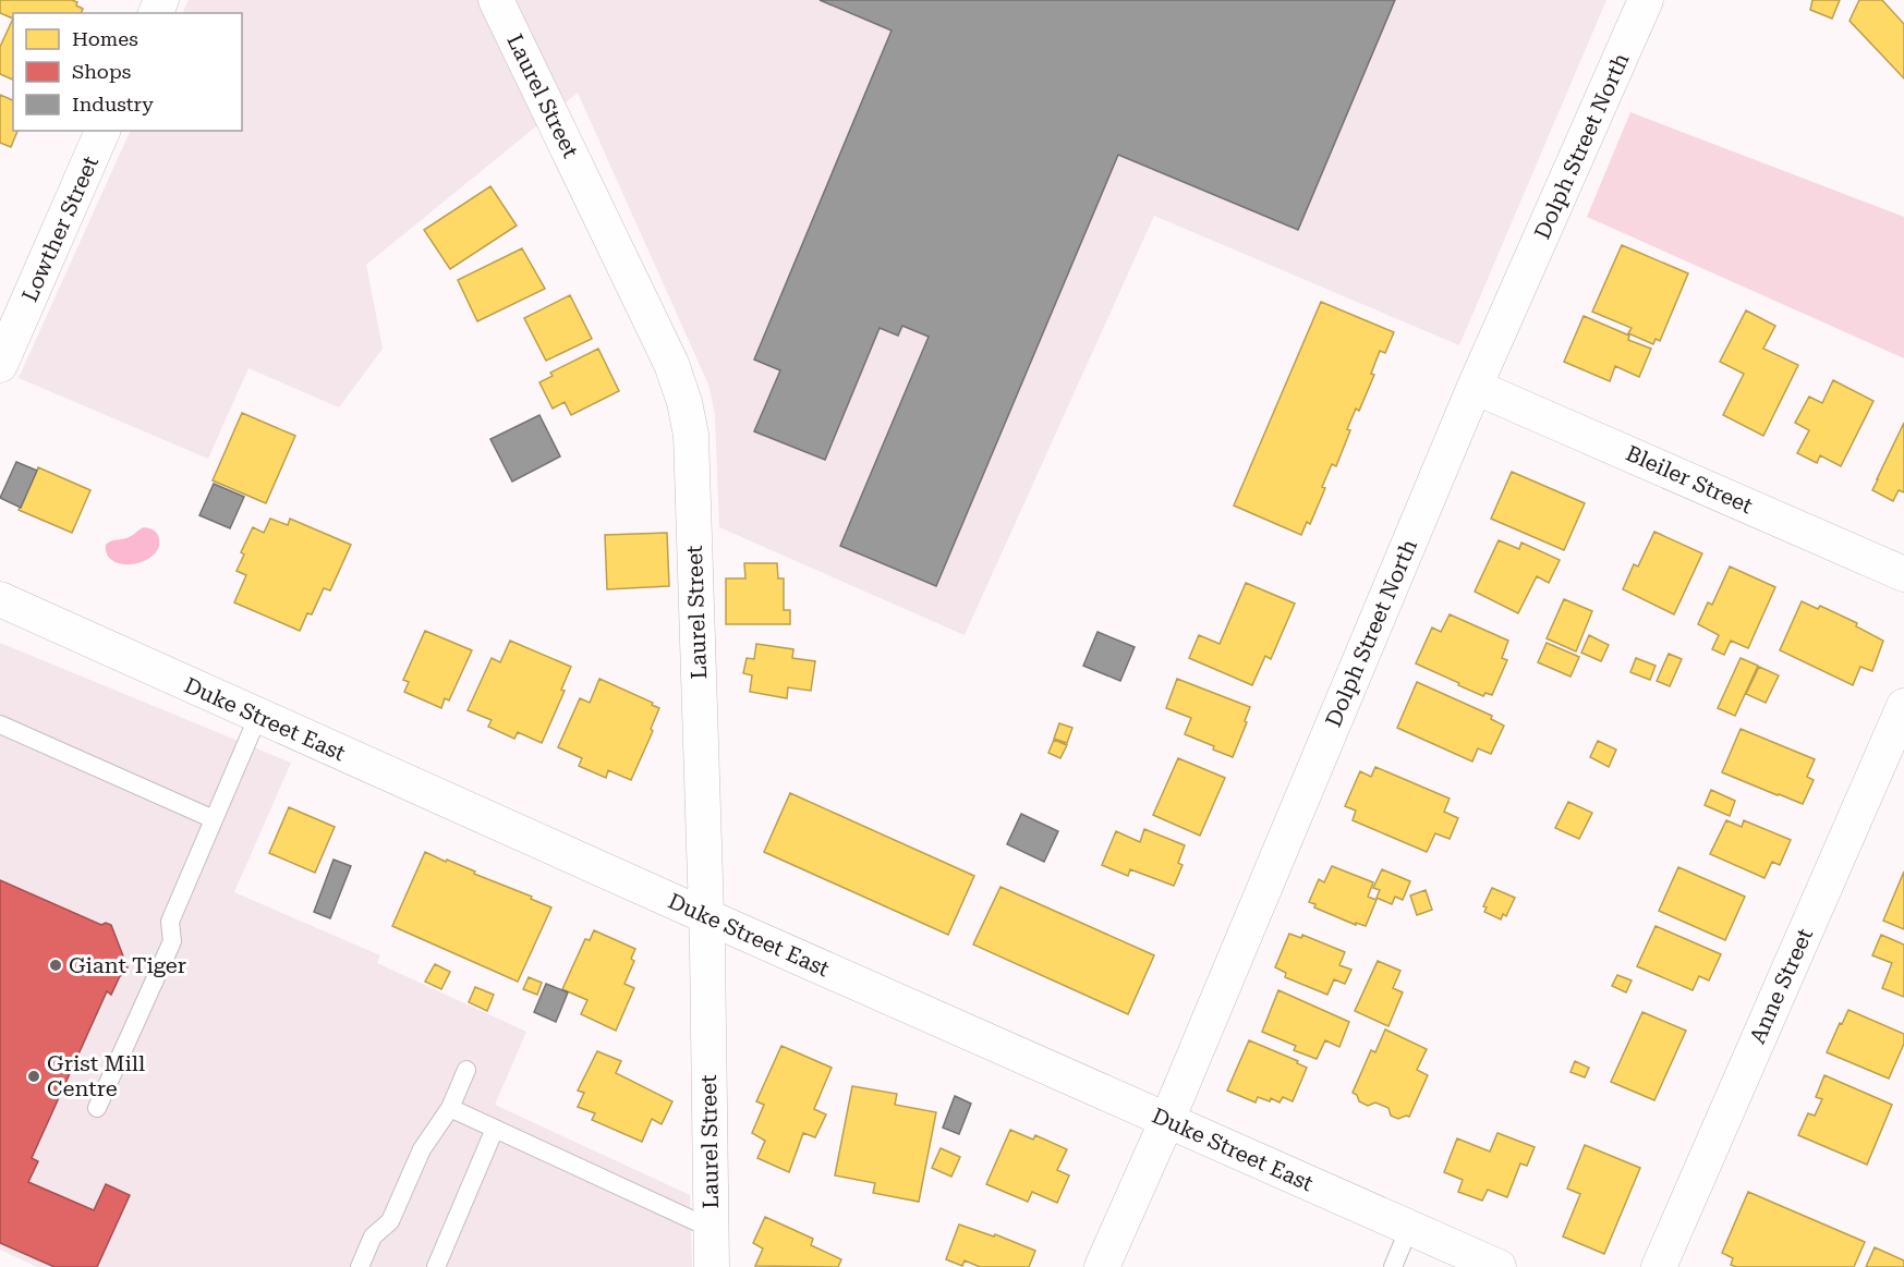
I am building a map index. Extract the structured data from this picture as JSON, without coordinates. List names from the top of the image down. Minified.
{"streets":{"street":["Laurel Street","Dolph Street North","Lowther Street","Bleiler Street","Duke Street East","Anne Street"]},"crossings":[["Laurel Street","Duke Street East"],["Dolph Street North","Bleiler Street"],["Dolph Street North","Duke Street East"]],"places":["Giant Tiger","Grist Mill Centre"],"legend":["Homes","Shops","Industry"]}
